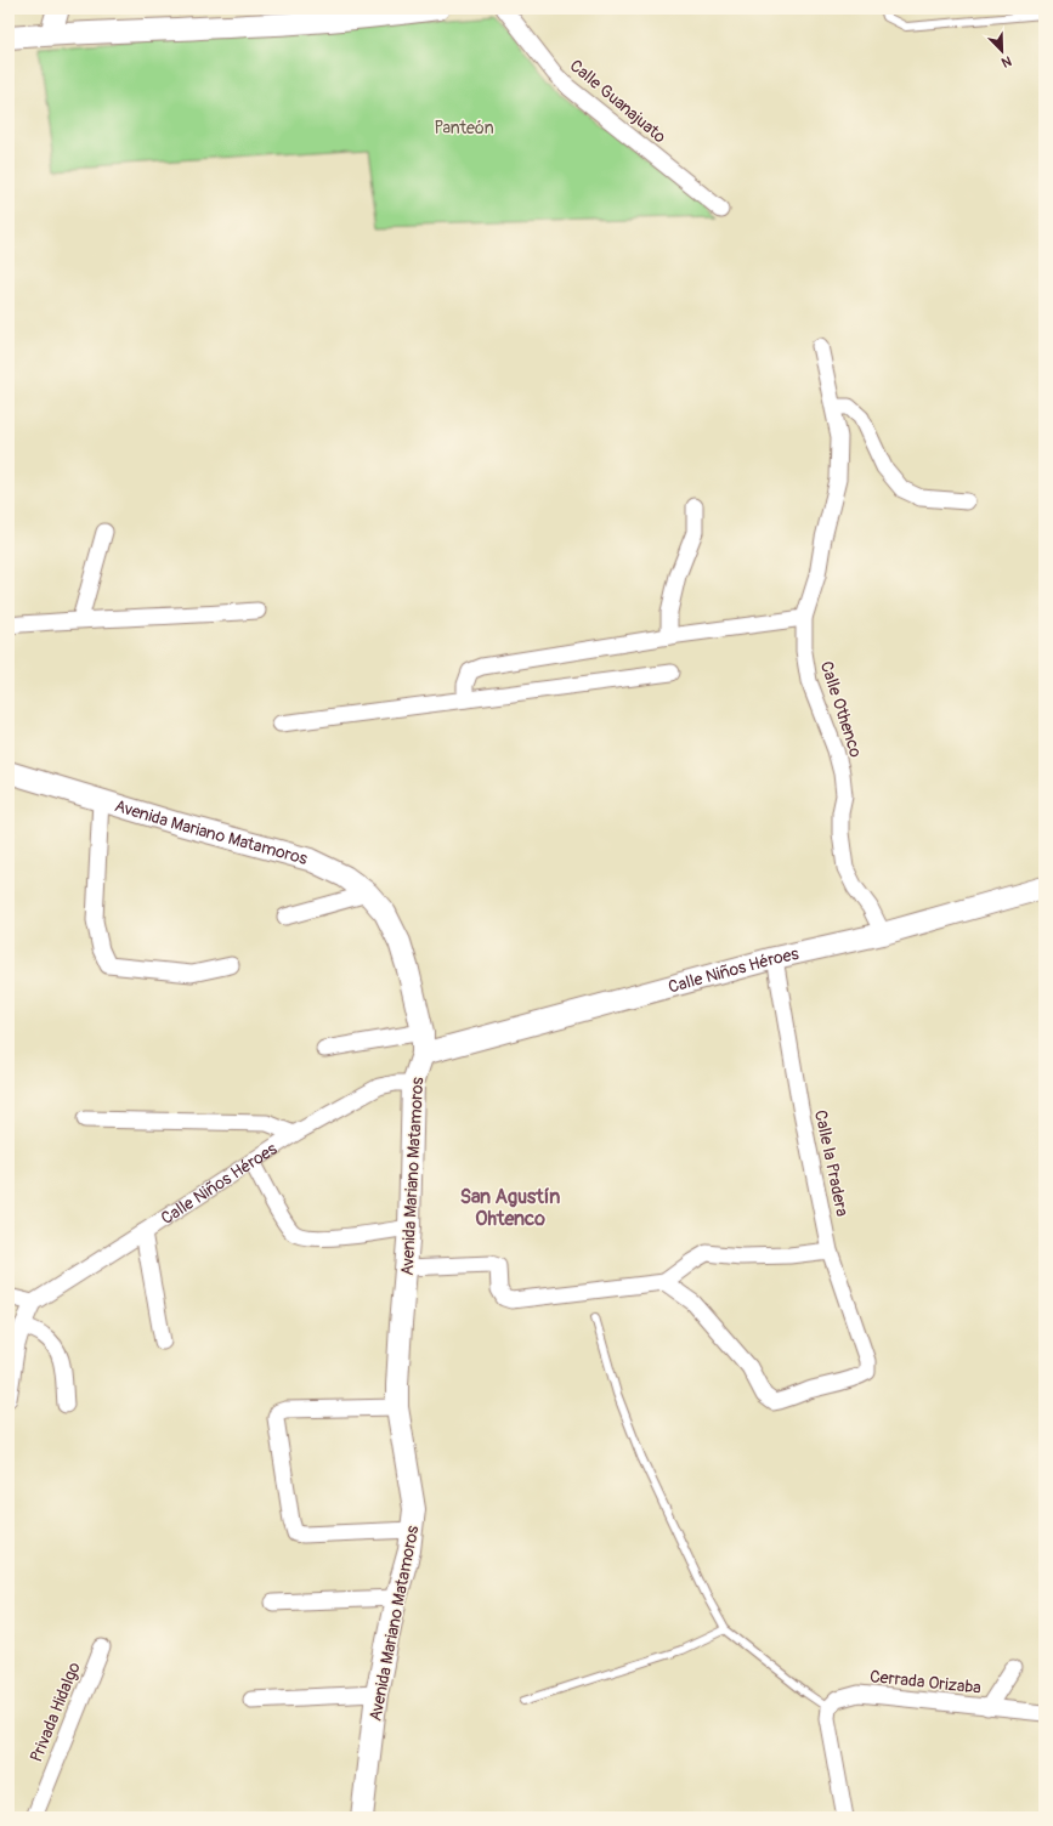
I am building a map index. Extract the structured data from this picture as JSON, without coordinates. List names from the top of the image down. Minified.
{"streets":{"street":["Calle Guanajuato","Calle Othenco","Avenida Mariano Matamoros","Calle Niños Héroes","Calle la Pradera","Cerrada Orizaba","Privada Hidalgo"]},"crossings":[["Calle Othenco","Calle Niños Héroes"],["Avenida Mariano Matamoros","Calle Niños Héroes"],["Calle Niños Héroes","Calle la Pradera"]],"districts":["San Agustín Ohtenco"],"parks":["Panteón"],"north":"bottom right"}
